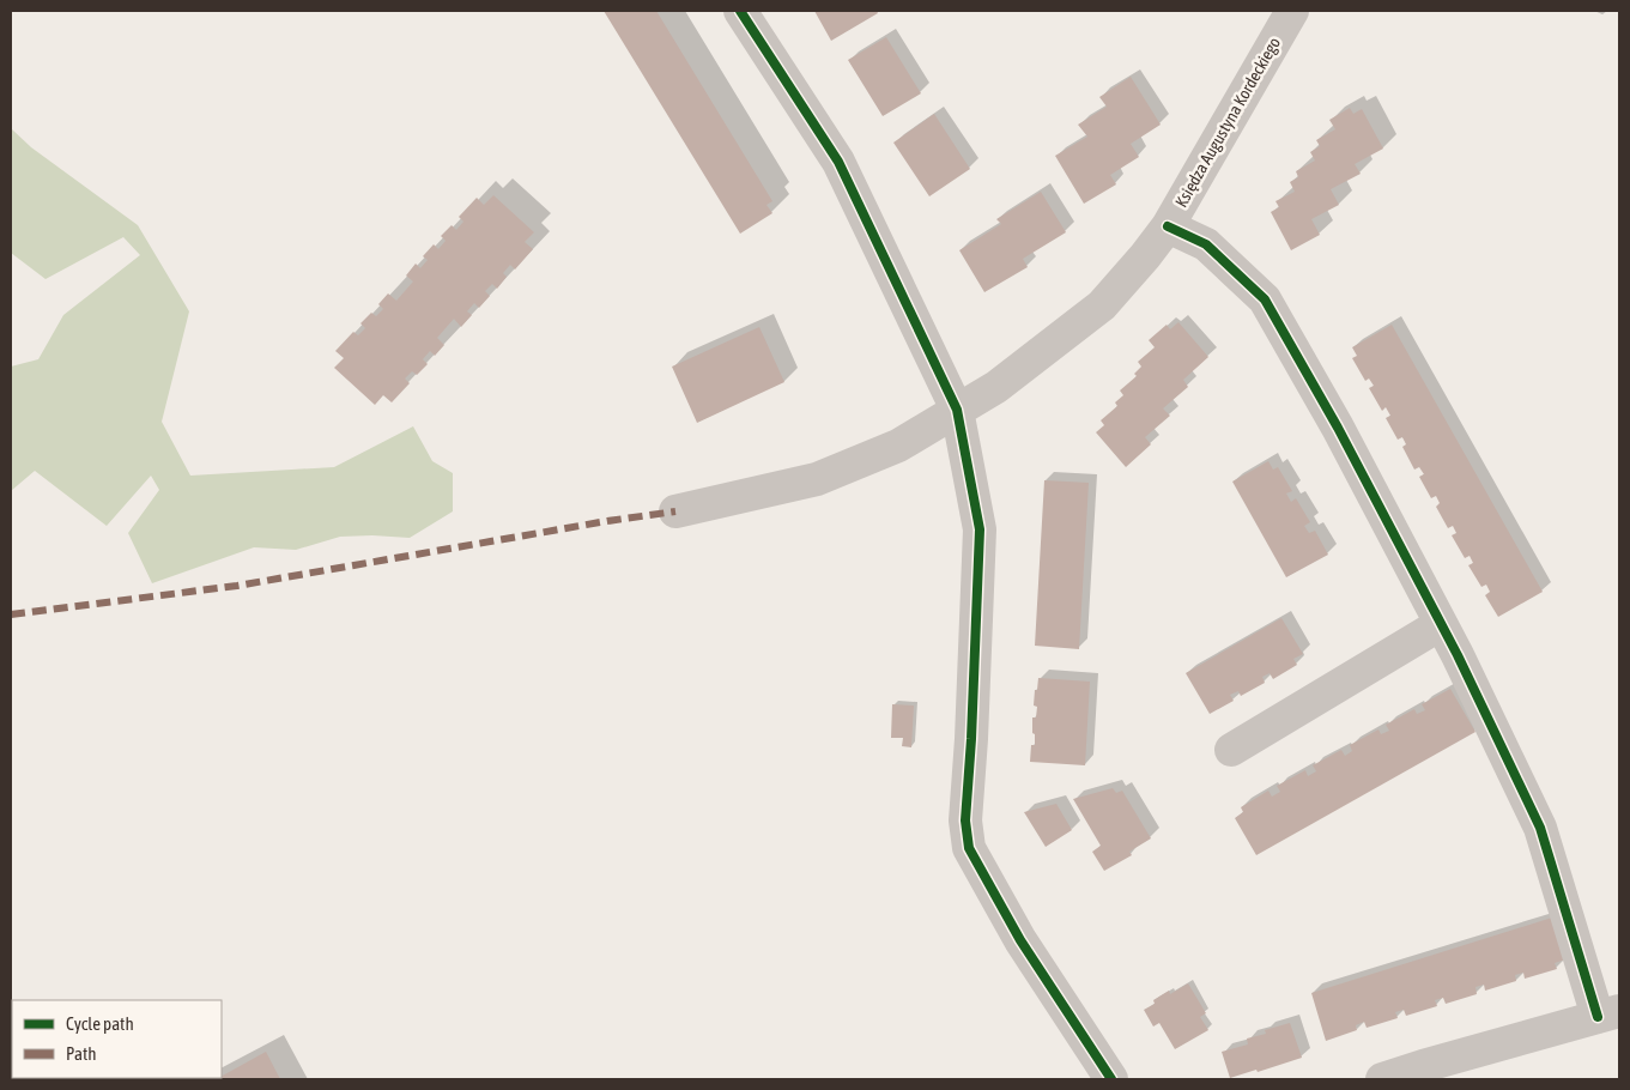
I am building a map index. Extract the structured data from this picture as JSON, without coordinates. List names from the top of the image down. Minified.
{"streets":{"street":["Księdza Augustyna Kordeckiego"]},"legend":["Cycle path","Path"]}
